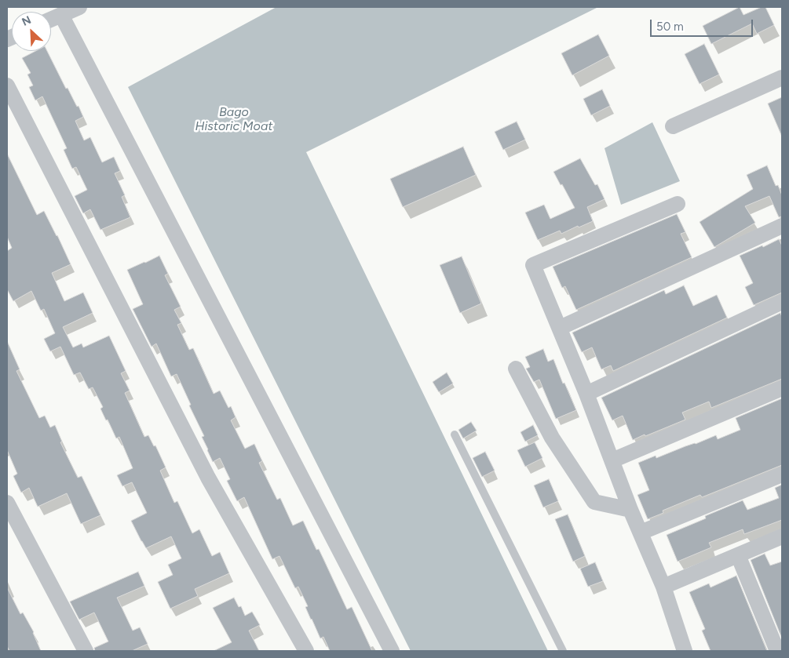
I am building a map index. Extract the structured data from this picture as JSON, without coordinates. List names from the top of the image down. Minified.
{"water":["Bago Historic Moat"],"scale_bar":"50 m","north":"top left"}
